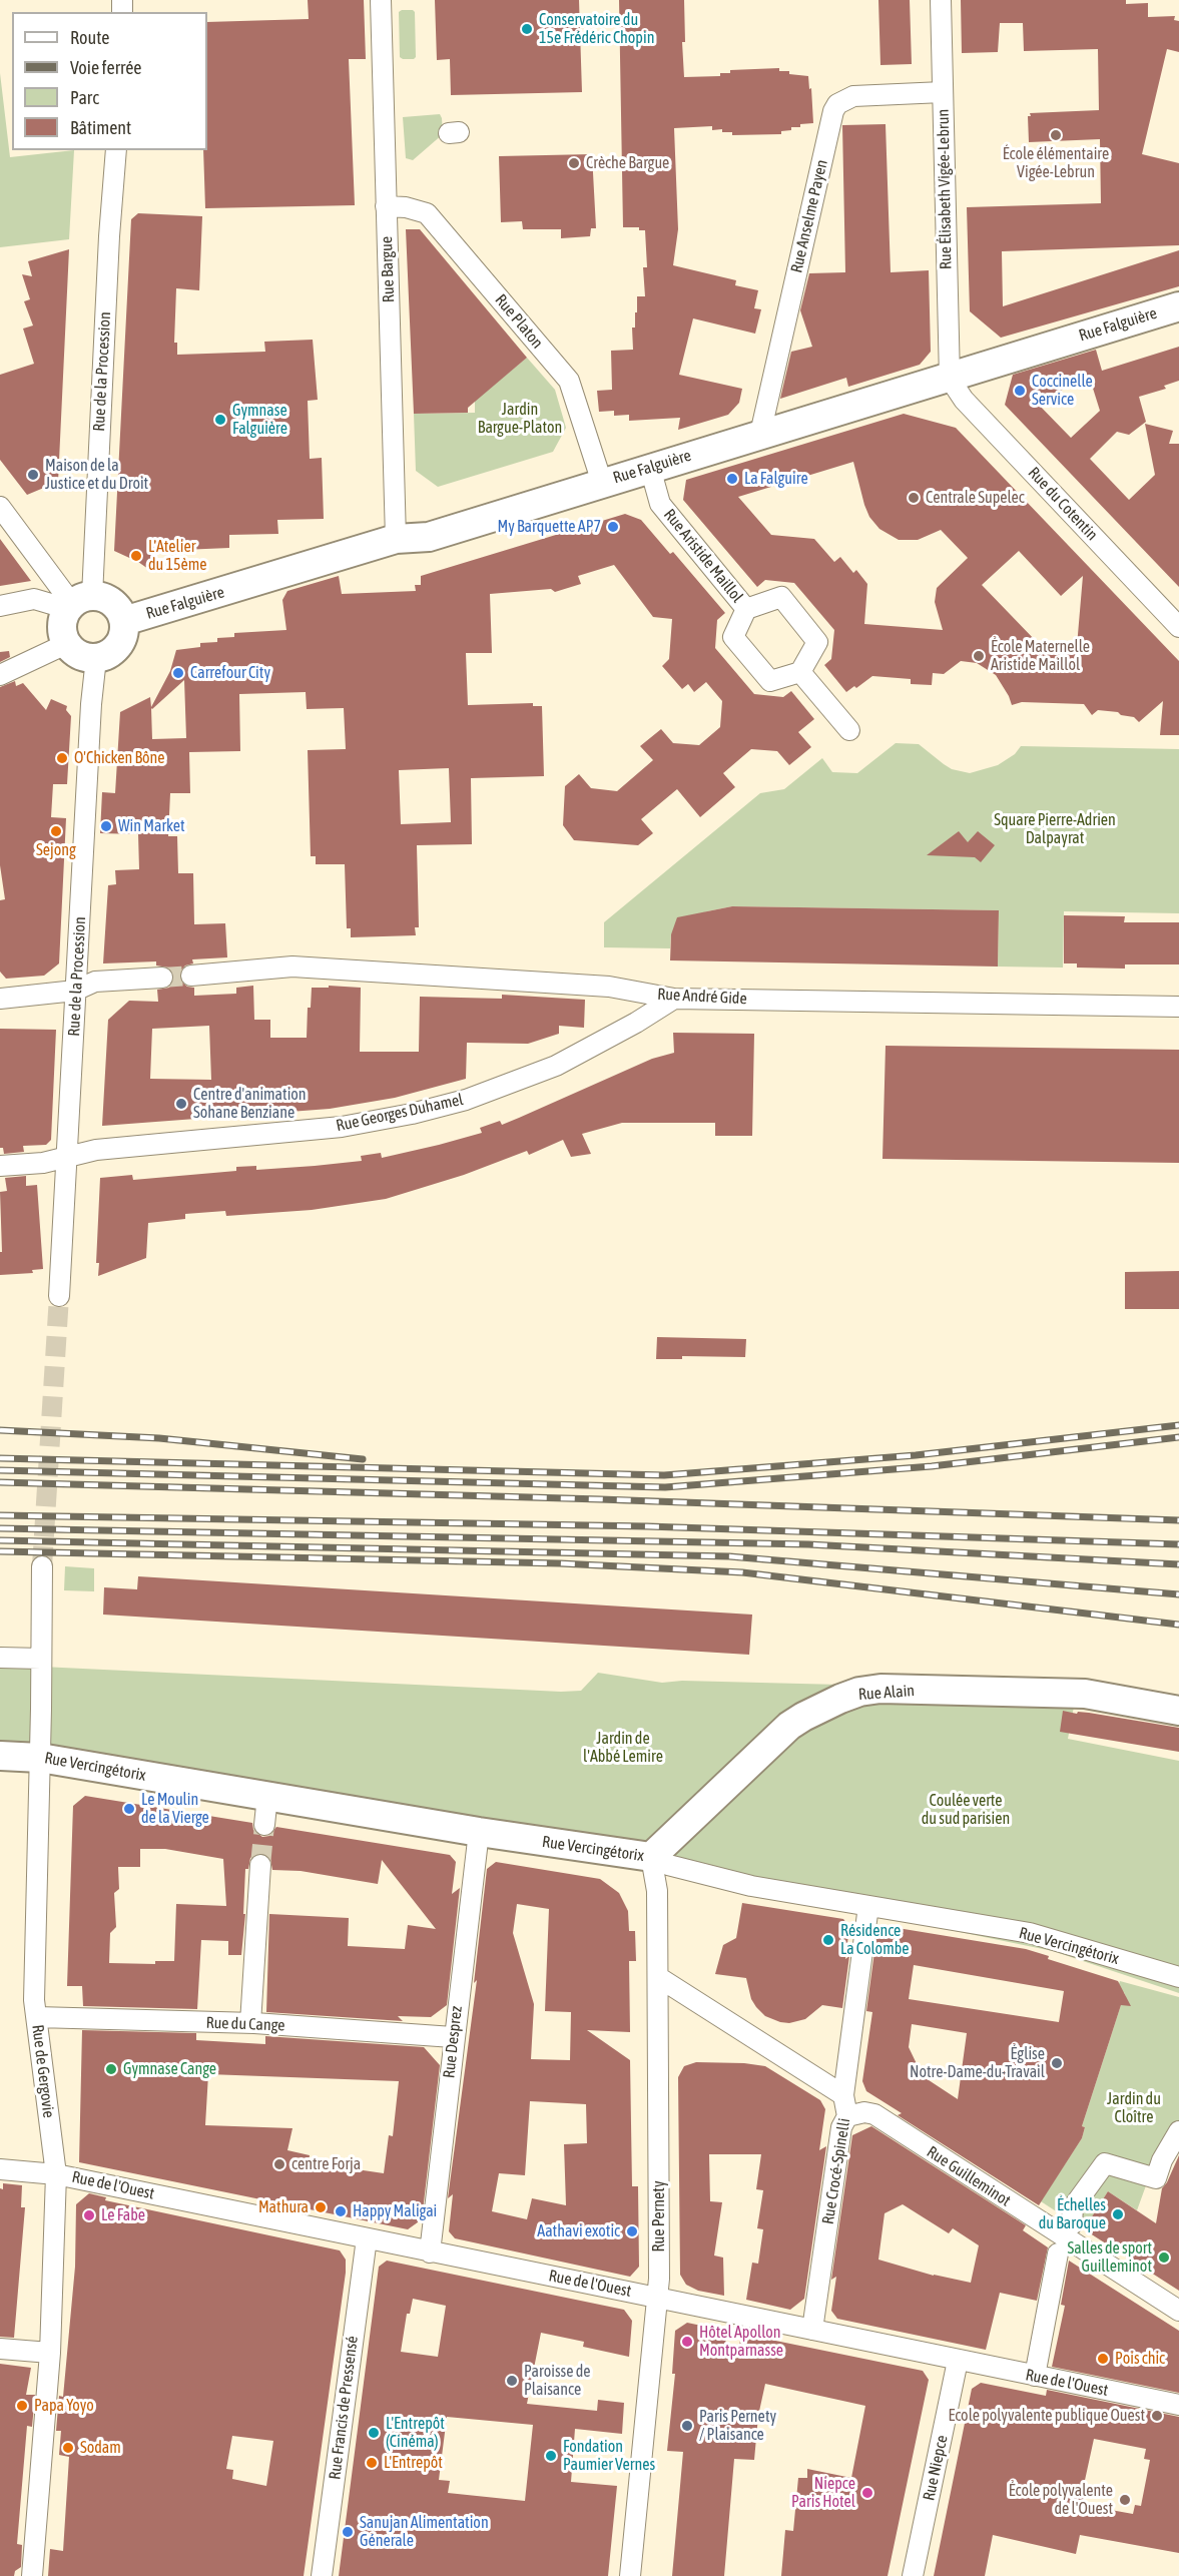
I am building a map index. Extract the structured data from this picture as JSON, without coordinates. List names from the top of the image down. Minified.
{"streets":{"street":["Rue Élisabeth Vigée-Lebrun","Rue Anselme Payen","Rue Bargue","Rue Platon","Rue Falguière","Rue de la Procession","Rue du Cotentin","Rue Aristide Maillol","Rue André Gide","Rue Georges Duhamel","Rue Alain","Rue Vercingétorix","Rue du Cange","Rue Desprez","Rue de Gergovie","Rue Crocé-Spinelli","Rue Guilleminot","Rue de l'Ouest","Rue Pernety","Rue Francis de Pressensé","Rue Niepce"]},"crossings":[["Rue Élisabeth Vigée-Lebrun","Rue Anselme Payen"],["Rue Élisabeth Vigée-Lebrun","Rue Falguière"],["Rue Élisabeth Vigée-Lebrun","Rue du Cotentin"],["Rue Anselme Payen","Rue Falguière"],["Rue Bargue","Rue Platon"],["Rue Bargue","Rue Falguière"],["Rue Platon","Rue Falguière"],["Rue Falguière","Rue de la Procession"],["Rue Falguière","Rue du Cotentin"],["Rue Falguière","Rue Aristide Maillol"],["Rue de la Procession","Rue Georges Duhamel"],["Rue André Gide","Rue Georges Duhamel"],["Rue Alain","Rue Vercingétorix"],["Rue Alain","Rue Pernety"],["Rue Vercingétorix","Rue Desprez"],["Rue Vercingétorix","Rue de Gergovie"],["Rue Vercingétorix","Rue Crocé-Spinelli"],["Rue Vercingétorix","Rue Pernety"],["Rue du Cange","Rue Desprez"],["Rue du Cange","Rue de Gergovie"],["Rue Desprez","Rue de l'Ouest"],["Rue de Gergovie","Rue de l'Ouest"],["Rue Crocé-Spinelli","Rue Guilleminot"],["Rue Crocé-Spinelli","Rue de l'Ouest"],["Rue de l'Ouest","Rue Pernety"],["Rue de l'Ouest","Rue Francis de Pressensé"],["Rue de l'Ouest","Rue Niepce"]],"parks":["Jardin Bargue-Platon","Square Pierre-Adrien Dalpayrat","Jardin de l'Abbé Lemire","Coulée verte du sud parisien","Jardin du Cloître"],"places":["Conservatoire du 15e Frédéric Chopin","École élémentaire Vigée-Lebrun","Crèche Bargue","Coccinelle Service","Gymnase Falguière","Maison de la Justice et du Droit","La Falguire","Centrale Supelec","My Barquette AP7","L'Atelier du 15ème","École Maternelle Aristide Maillol","Carrefour City","O'Chicken Bône","Win Market","Sejong","Centre d'animation Sohane Benziane","Le Moulin de la Vierge","Résidence La Colombe","Église Notre-Dame-du-Travail","Gymnase Cange","centre Forja","Mathura","Happy Maligai","Échelles du Baroque","Le Fabe","Aathavi exotic","Salles de sport Guilleminot","Hôtel Apollon Montparnasse","Pois chic","Paroisse de Plaisance","Papa Yoyo","Ecole polyvalente publique Ouest","Paris Pernety / Plaisance","L'Entrepôt (Cinéma)","Sodam","Fondation Paumier Vernes","L'Entrepôt","Niepce Paris Hotel","École polyvalente de l'Ouest","Sanujan Alimentation Génerale"],"legend":["Route","Voie ferrée","Parc","Bâtiment"]}
